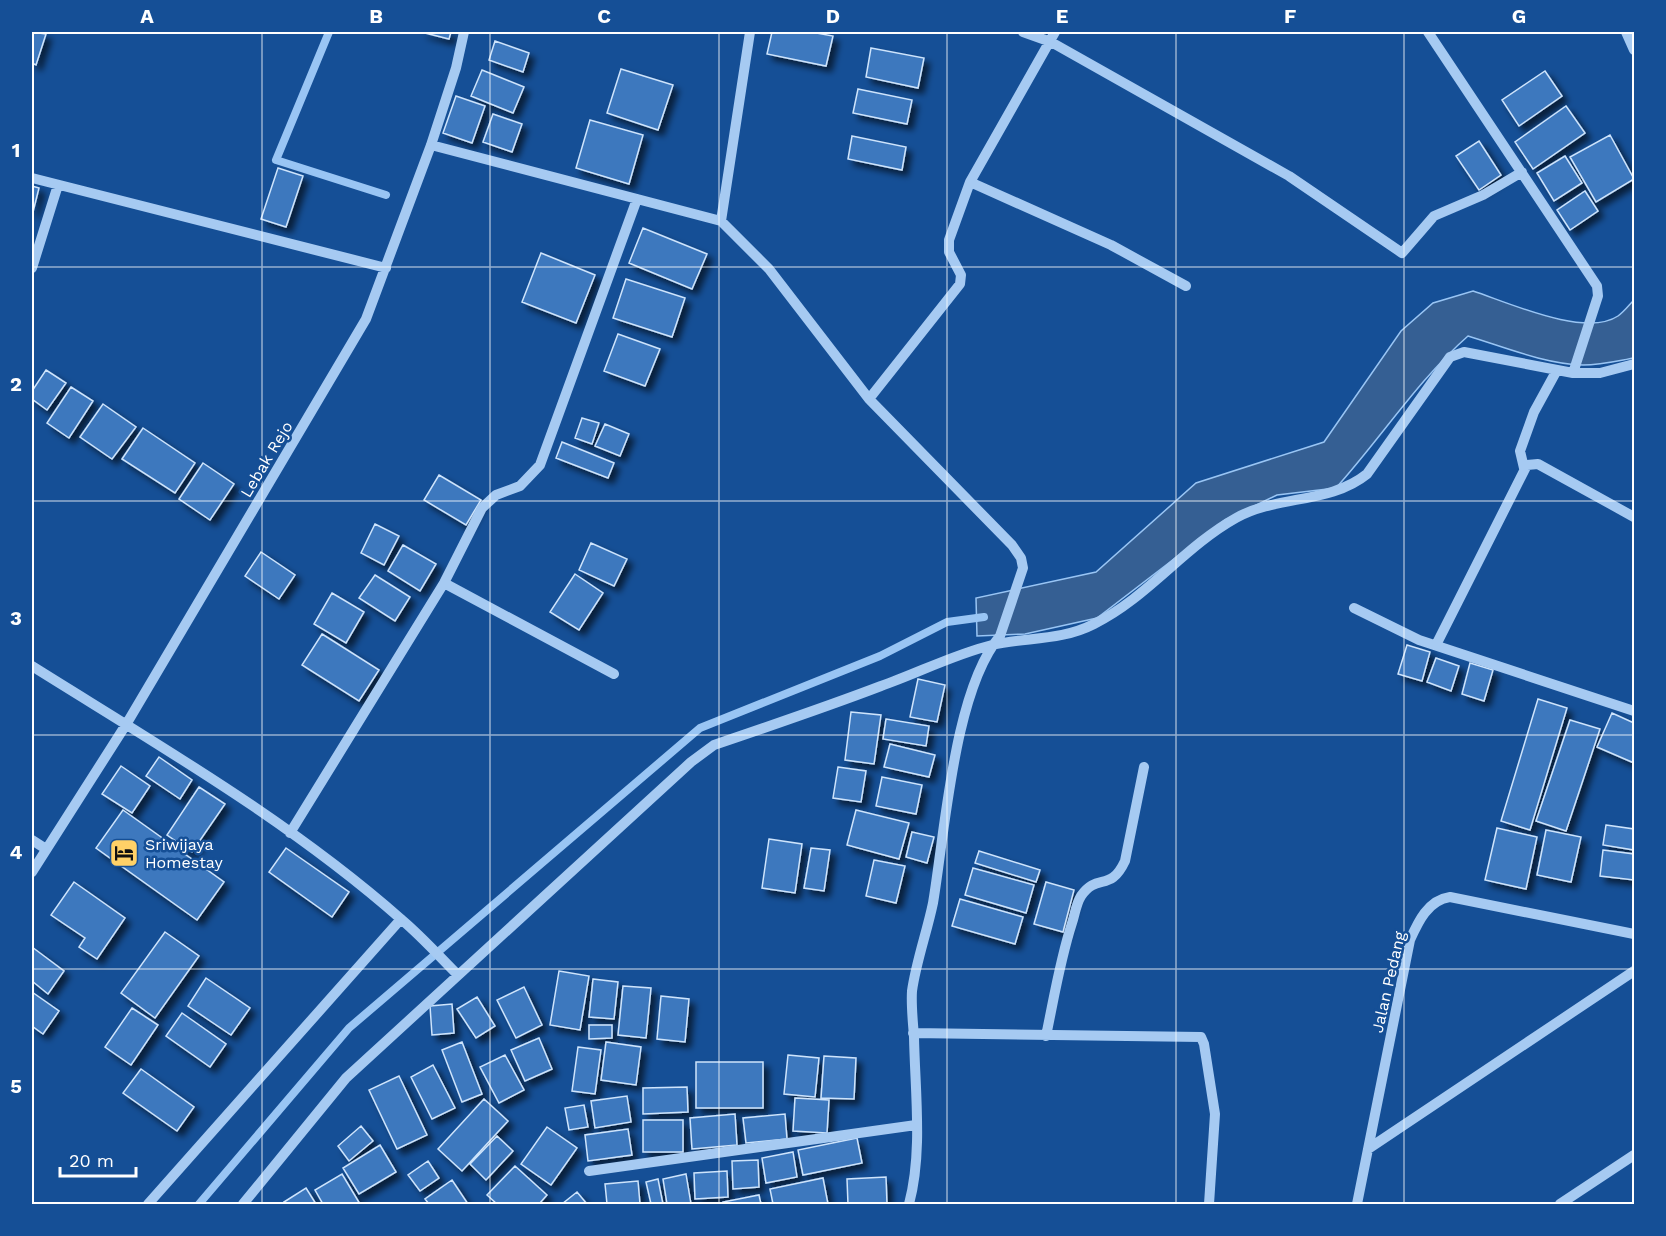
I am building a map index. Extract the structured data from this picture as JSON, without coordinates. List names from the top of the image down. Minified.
{"streets":{"street":["Lebak Rejo","Jalan Pedang"]},"places":{"hotel":["Sriwijaya Homestay"]},"scale_bar":"20 m","grid":{"columns":["A","B","C","D","E","F","G"],"rows":["1","2","3","4","5"]}}
